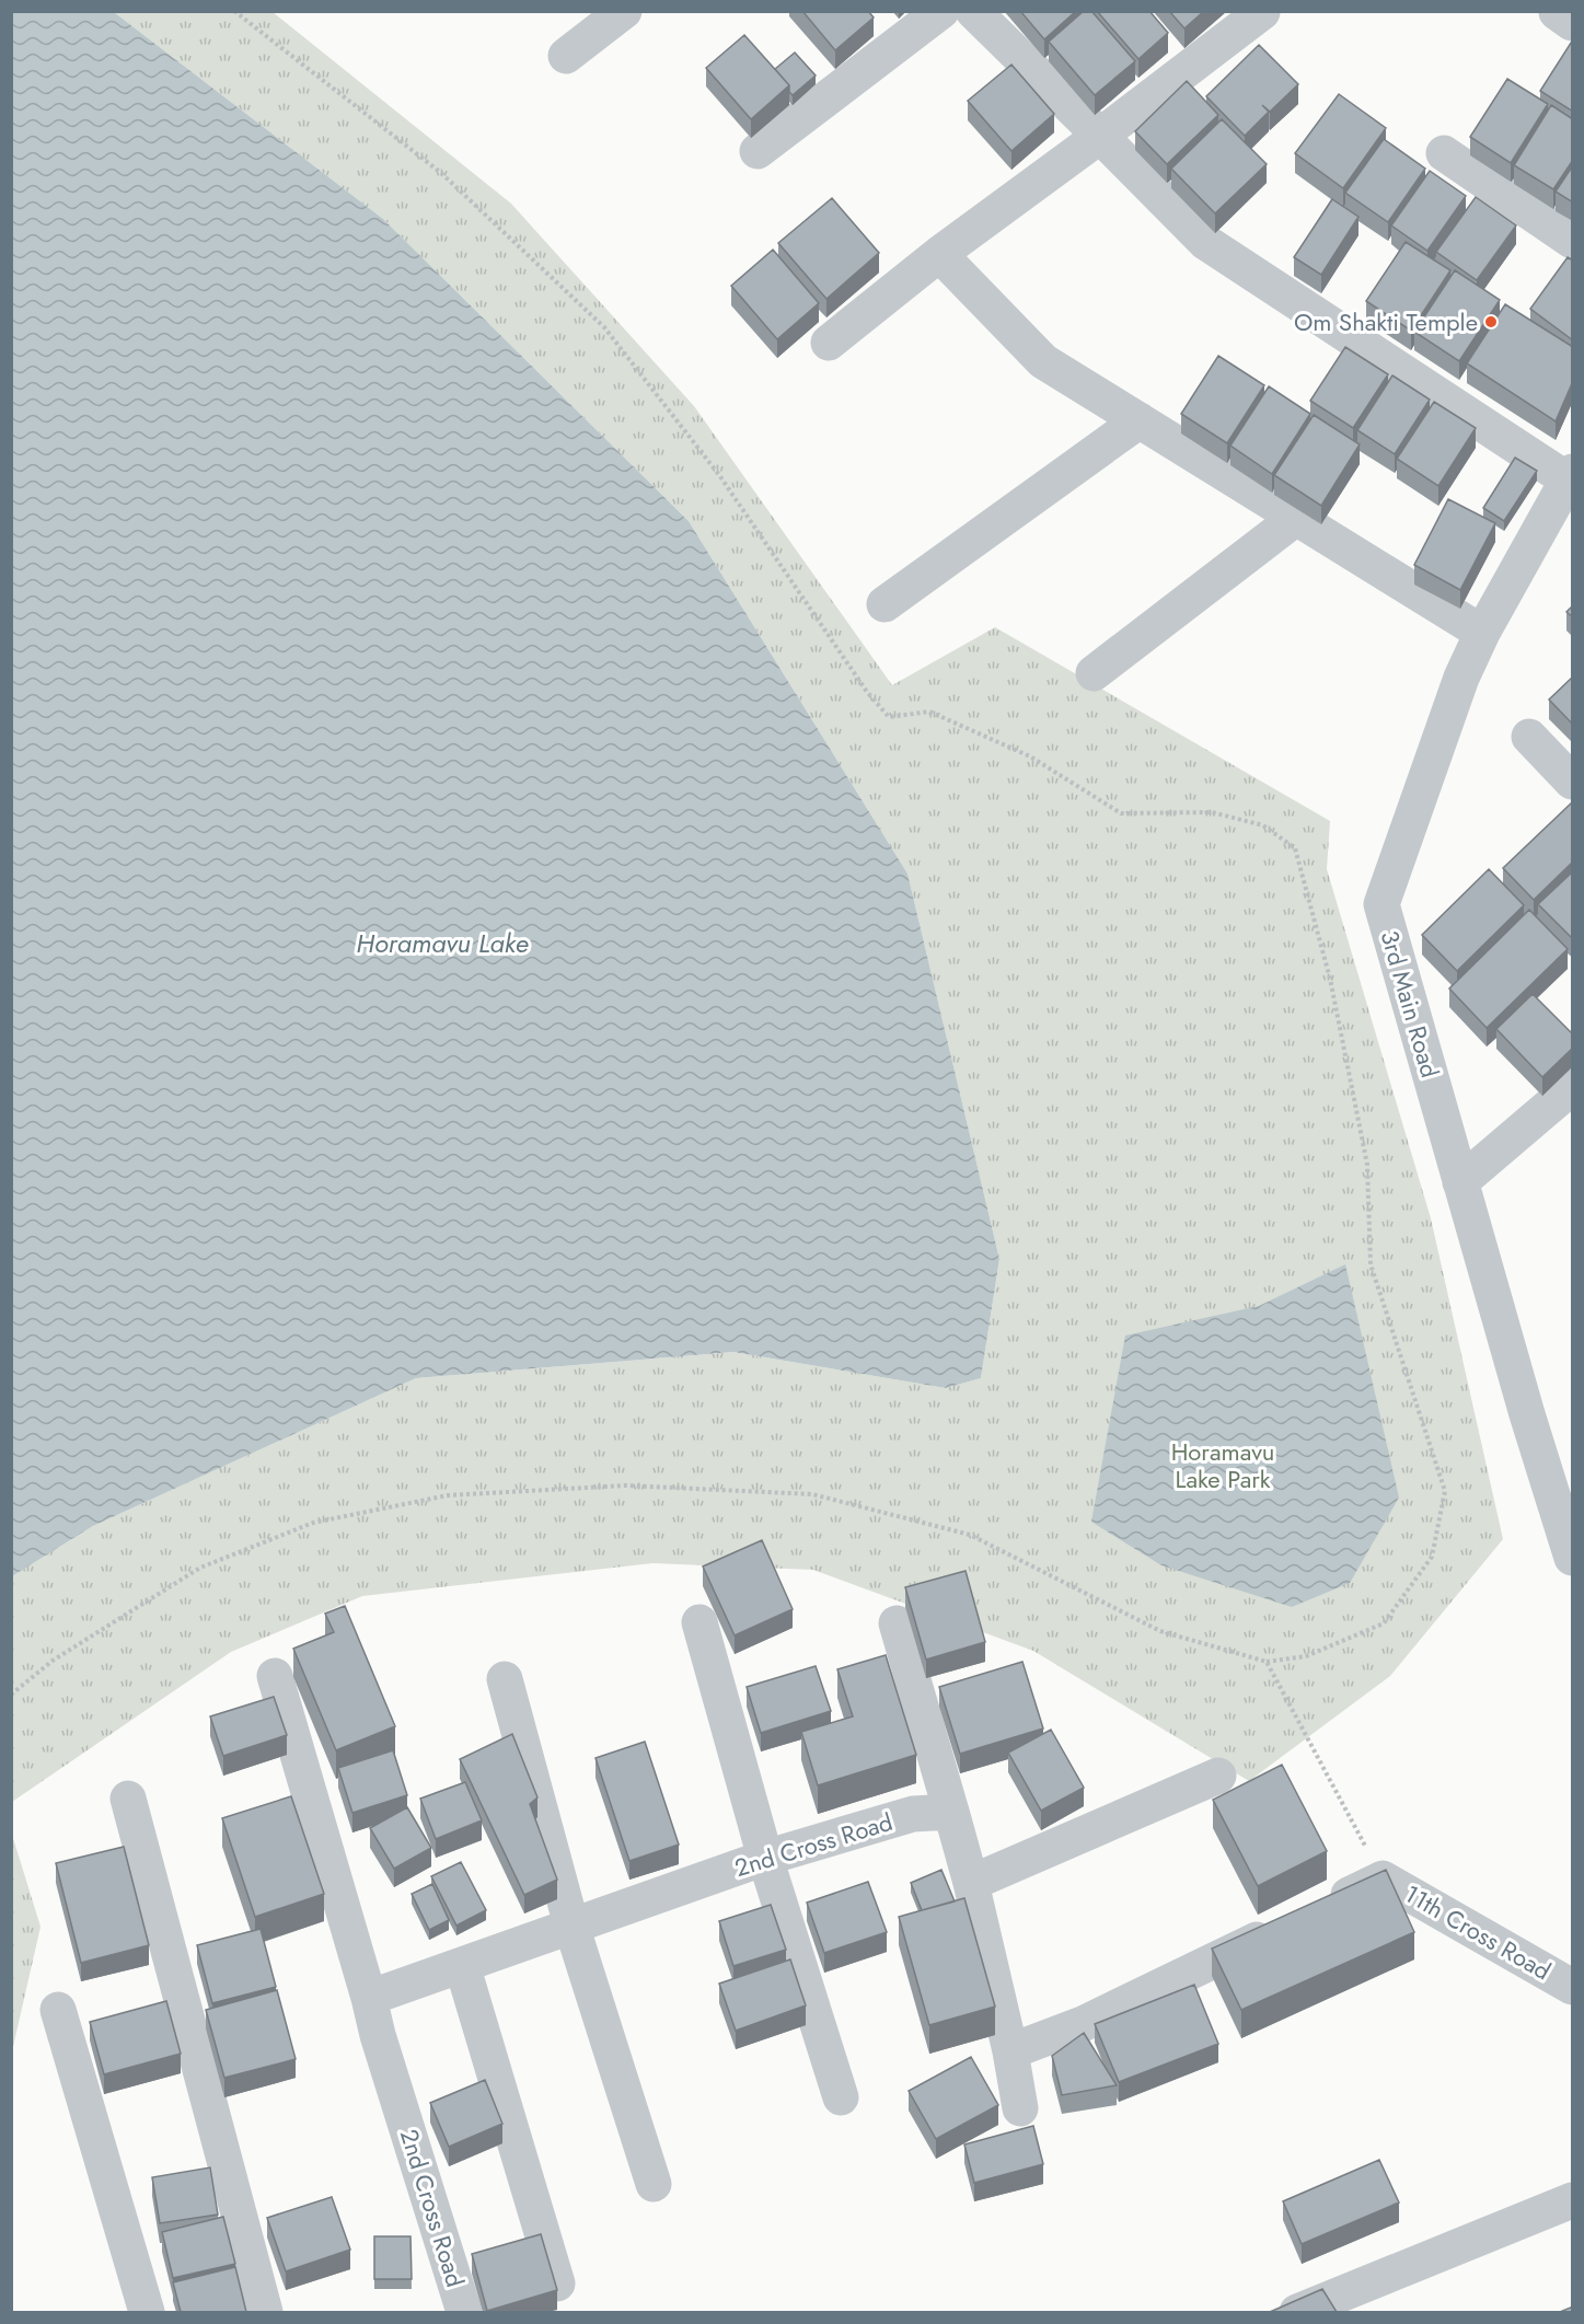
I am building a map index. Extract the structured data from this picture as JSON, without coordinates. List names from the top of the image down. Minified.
{"streets":{"street":["3rd Main Road","2nd Cross Road","11th Cross Road"]},"water":["Horamavu Lake"],"parks":["Horamavu Lake Park"],"places":["Om Shakti Temple"]}
